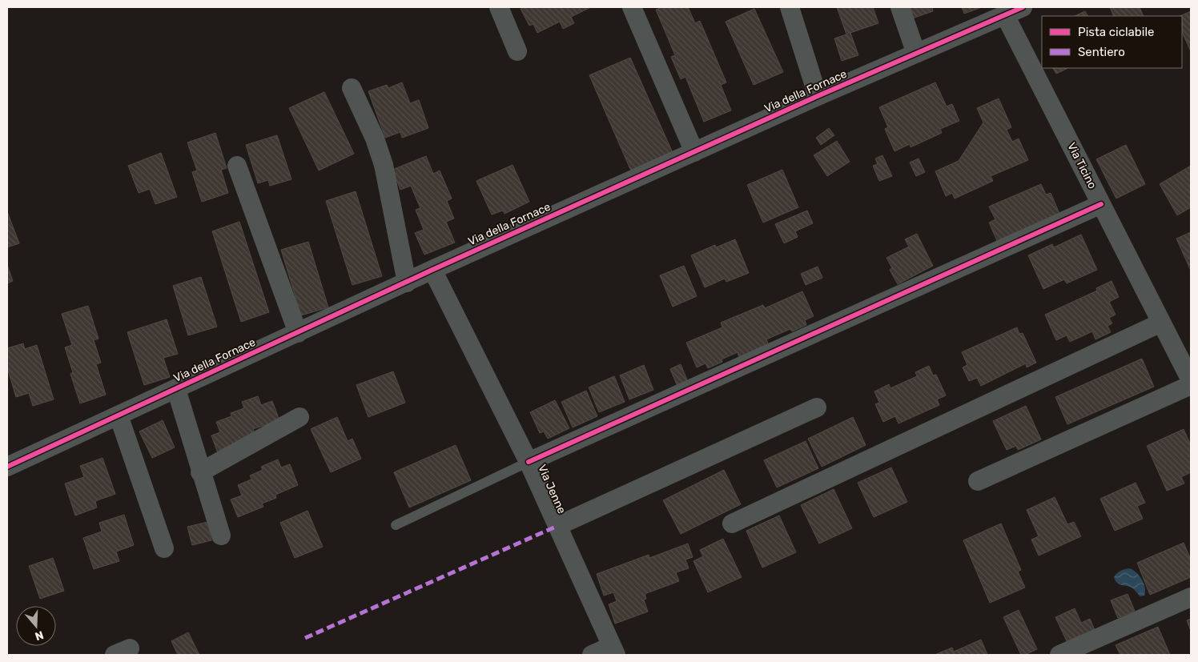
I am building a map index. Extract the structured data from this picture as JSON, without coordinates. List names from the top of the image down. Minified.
{"streets":{"street":["Via della Fornace","Via Ticino","Via Jenne"]},"crossings":[["Via della Fornace","Via Ticino"],["Via della Fornace","Via Jenne"]],"legend":["Pista ciclabile","Sentiero"],"north":"bottom"}
